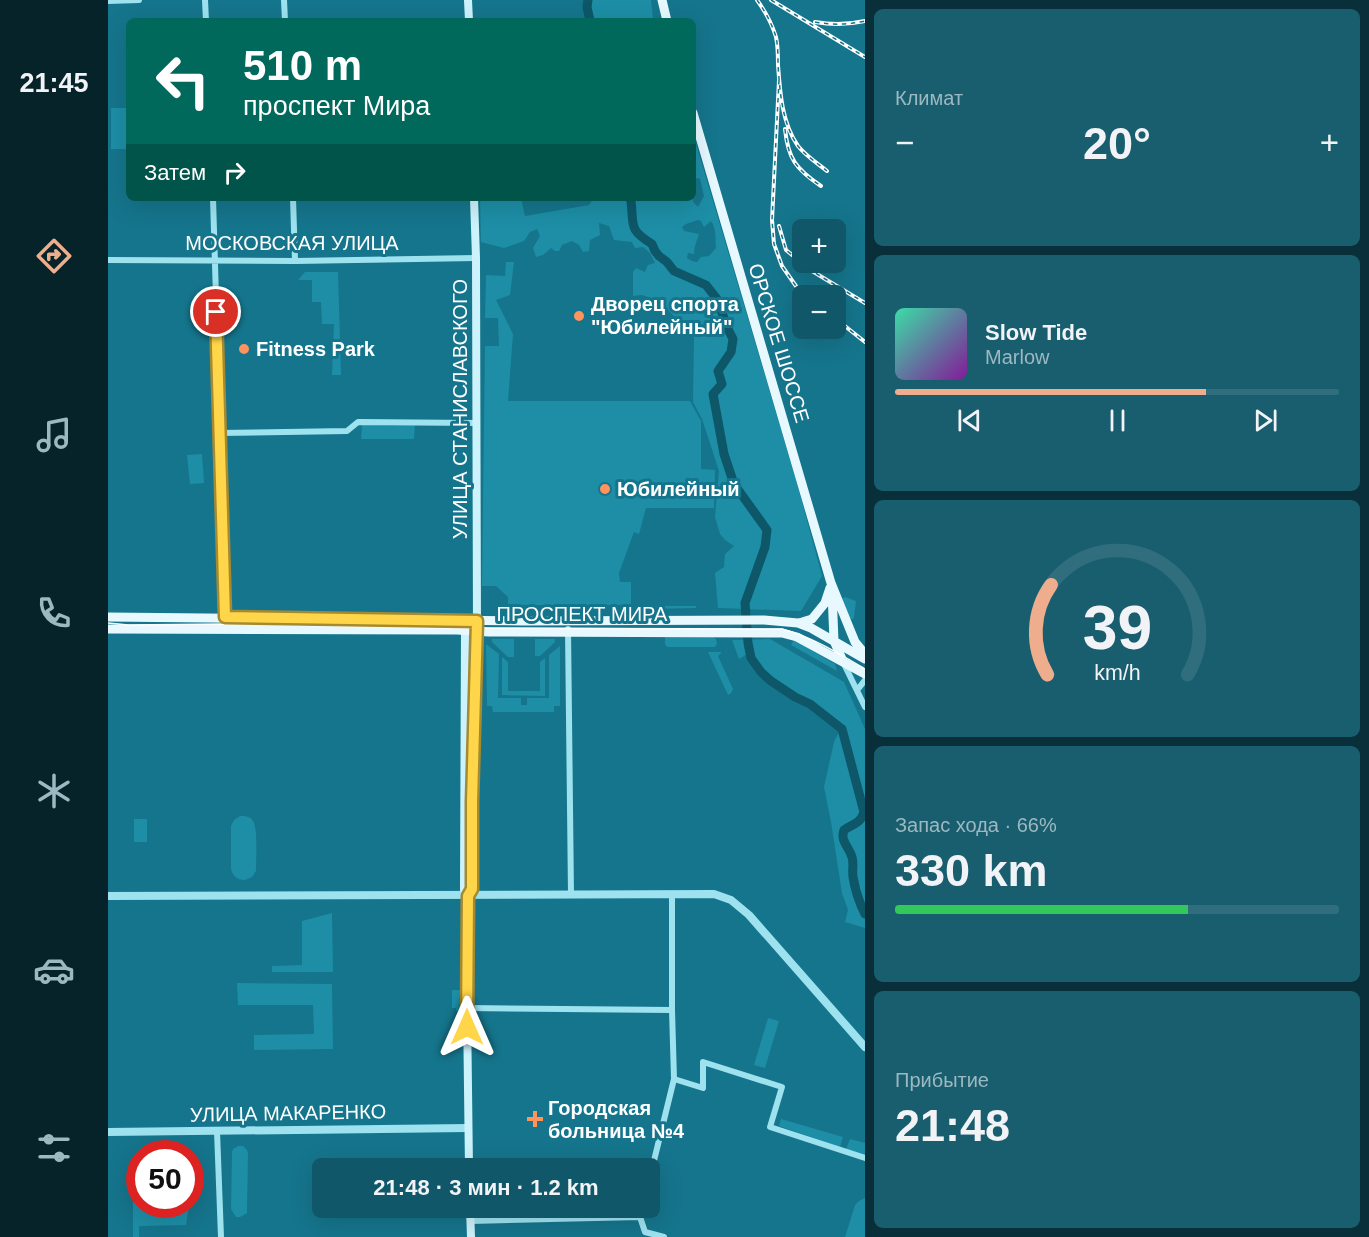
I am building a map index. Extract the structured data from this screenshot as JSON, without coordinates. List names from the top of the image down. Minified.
{"streets":{"main road":["ОРСКОЕ ШОССЕ","УЛИЦА СТАНИСЛАВСКОГО","ПРОСПЕКТ МИРА"],"street":["МОСКОВСКАЯ УЛИЦА","УЛИЦА МАКАРЕНКО"]},"crossings":[["МОСКОВСКАЯ УЛИЦА","УЛИЦА СТАНИСЛАВСКОГО"],["УЛИЦА СТАНИСЛАВСКОГО","ПРОСПЕКТ МИРА"],["УЛИЦА СТАНИСЛАВСКОГО","УЛИЦА МАКАРЕНКО"]],"places":{"other":["Дворец спорта \"Юбилейный\"","Fitness Park","Юбилейный"],"health":["Городская больница №4"]},"page":{"tabs":"21:45","tile":["Климат",["Запас хода · 66%","330 km"],["Прибытие","21:48"]],"turn":["510 m","проспект Мира"],"heat":["−","20°","+"],"then":"Затем","map_buttons":["+","−"],"song":["Slow Tide","Marlow"],"limit":"50","trip":"21:48 · 3 мин · 1.2 km","gauge":["39","km/h"]}}
